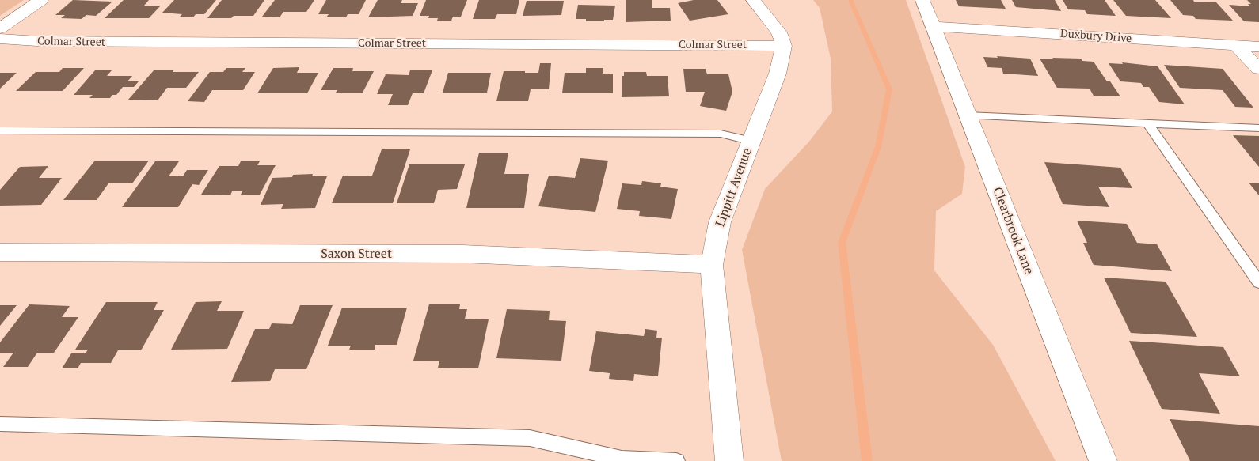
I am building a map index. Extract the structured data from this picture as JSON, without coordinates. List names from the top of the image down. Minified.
{"streets":{"street":["Duxbury Drive","Colmar Street","Lippitt Avenue","Clearbrook Lane","Saxon Street"]},"crossings":[["Duxbury Drive","Clearbrook Lane"],["Colmar Street","Lippitt Avenue"],["Lippitt Avenue","Saxon Street"]]}
